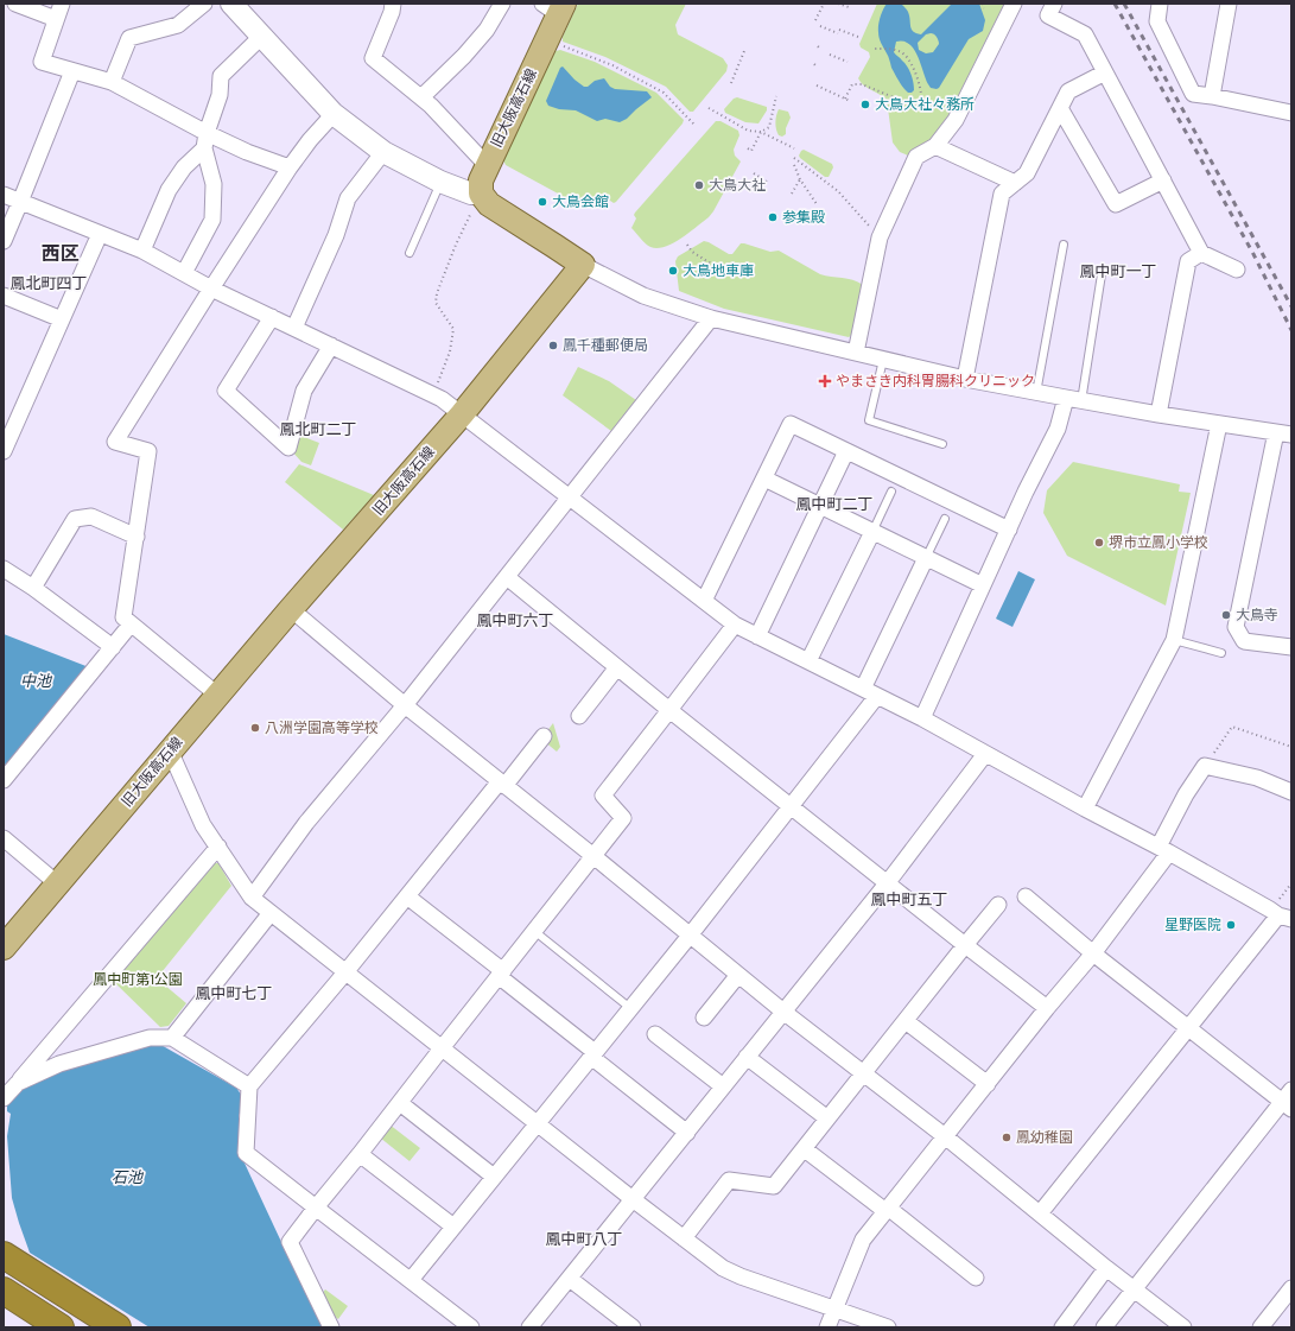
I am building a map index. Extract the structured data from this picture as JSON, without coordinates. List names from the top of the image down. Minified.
{"streets":{"main road":["旧大阪高石線"]},"districts":["西区","鳳中町一丁","鳳北町四丁","鳳北町二丁","鳳中町二丁","鳳中町六丁","鳳中町五丁","鳳中町七丁","鳳中町八丁"],"water":["中池","石池"],"parks":["鳳中町第1公園"],"places":{"other":["大鳥大社々務所","大鳥大社","大鳥会館","参集殿","大鳥地車庫","鳳千種郵便局","堺市立鳳小学校","大鳥寺","八洲学園高等学校","星野医院","鳳幼稚園"],"health":["やまさき内科胃腸科クリニック"]}}
